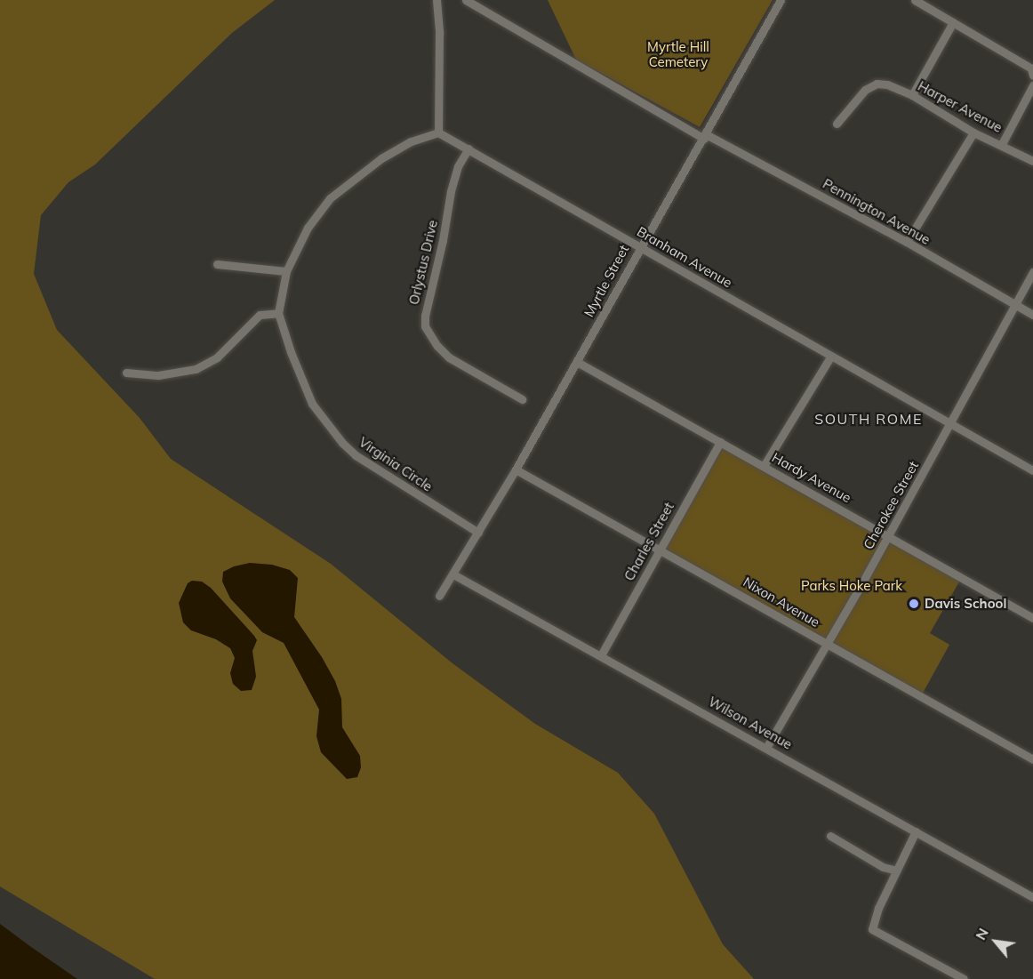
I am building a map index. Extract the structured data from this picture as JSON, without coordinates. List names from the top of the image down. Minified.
{"streets":{"street":["Harper Avenue","Pennington Avenue","Branham Avenue","Orlystus Drive","Myrtle Street","Virginia Circle","Hardy Avenue","Cherokee Street","Charles Street","Nixon Avenue","Wilson Avenue"]},"crossings":[["Pennington Avenue","Myrtle Street"],["Pennington Avenue","Cherokee Street"],["Branham Avenue","Orlystus Drive"],["Branham Avenue","Myrtle Street"],["Branham Avenue","Virginia Circle"],["Branham Avenue","Cherokee Street"],["Myrtle Street","Virginia Circle"],["Myrtle Street","Hardy Avenue"],["Myrtle Street","Nixon Avenue"],["Myrtle Street","Wilson Avenue"],["Hardy Avenue","Cherokee Street"],["Hardy Avenue","Charles Street"],["Cherokee Street","Nixon Avenue"],["Cherokee Street","Wilson Avenue"],["Charles Street","Nixon Avenue"],["Charles Street","Wilson Avenue"]],"districts":["SOUTH ROME"],"parks":["Myrtle Hill Cemetery","Parks Hoke Park"],"places":["Davis School"],"north":"top left"}
